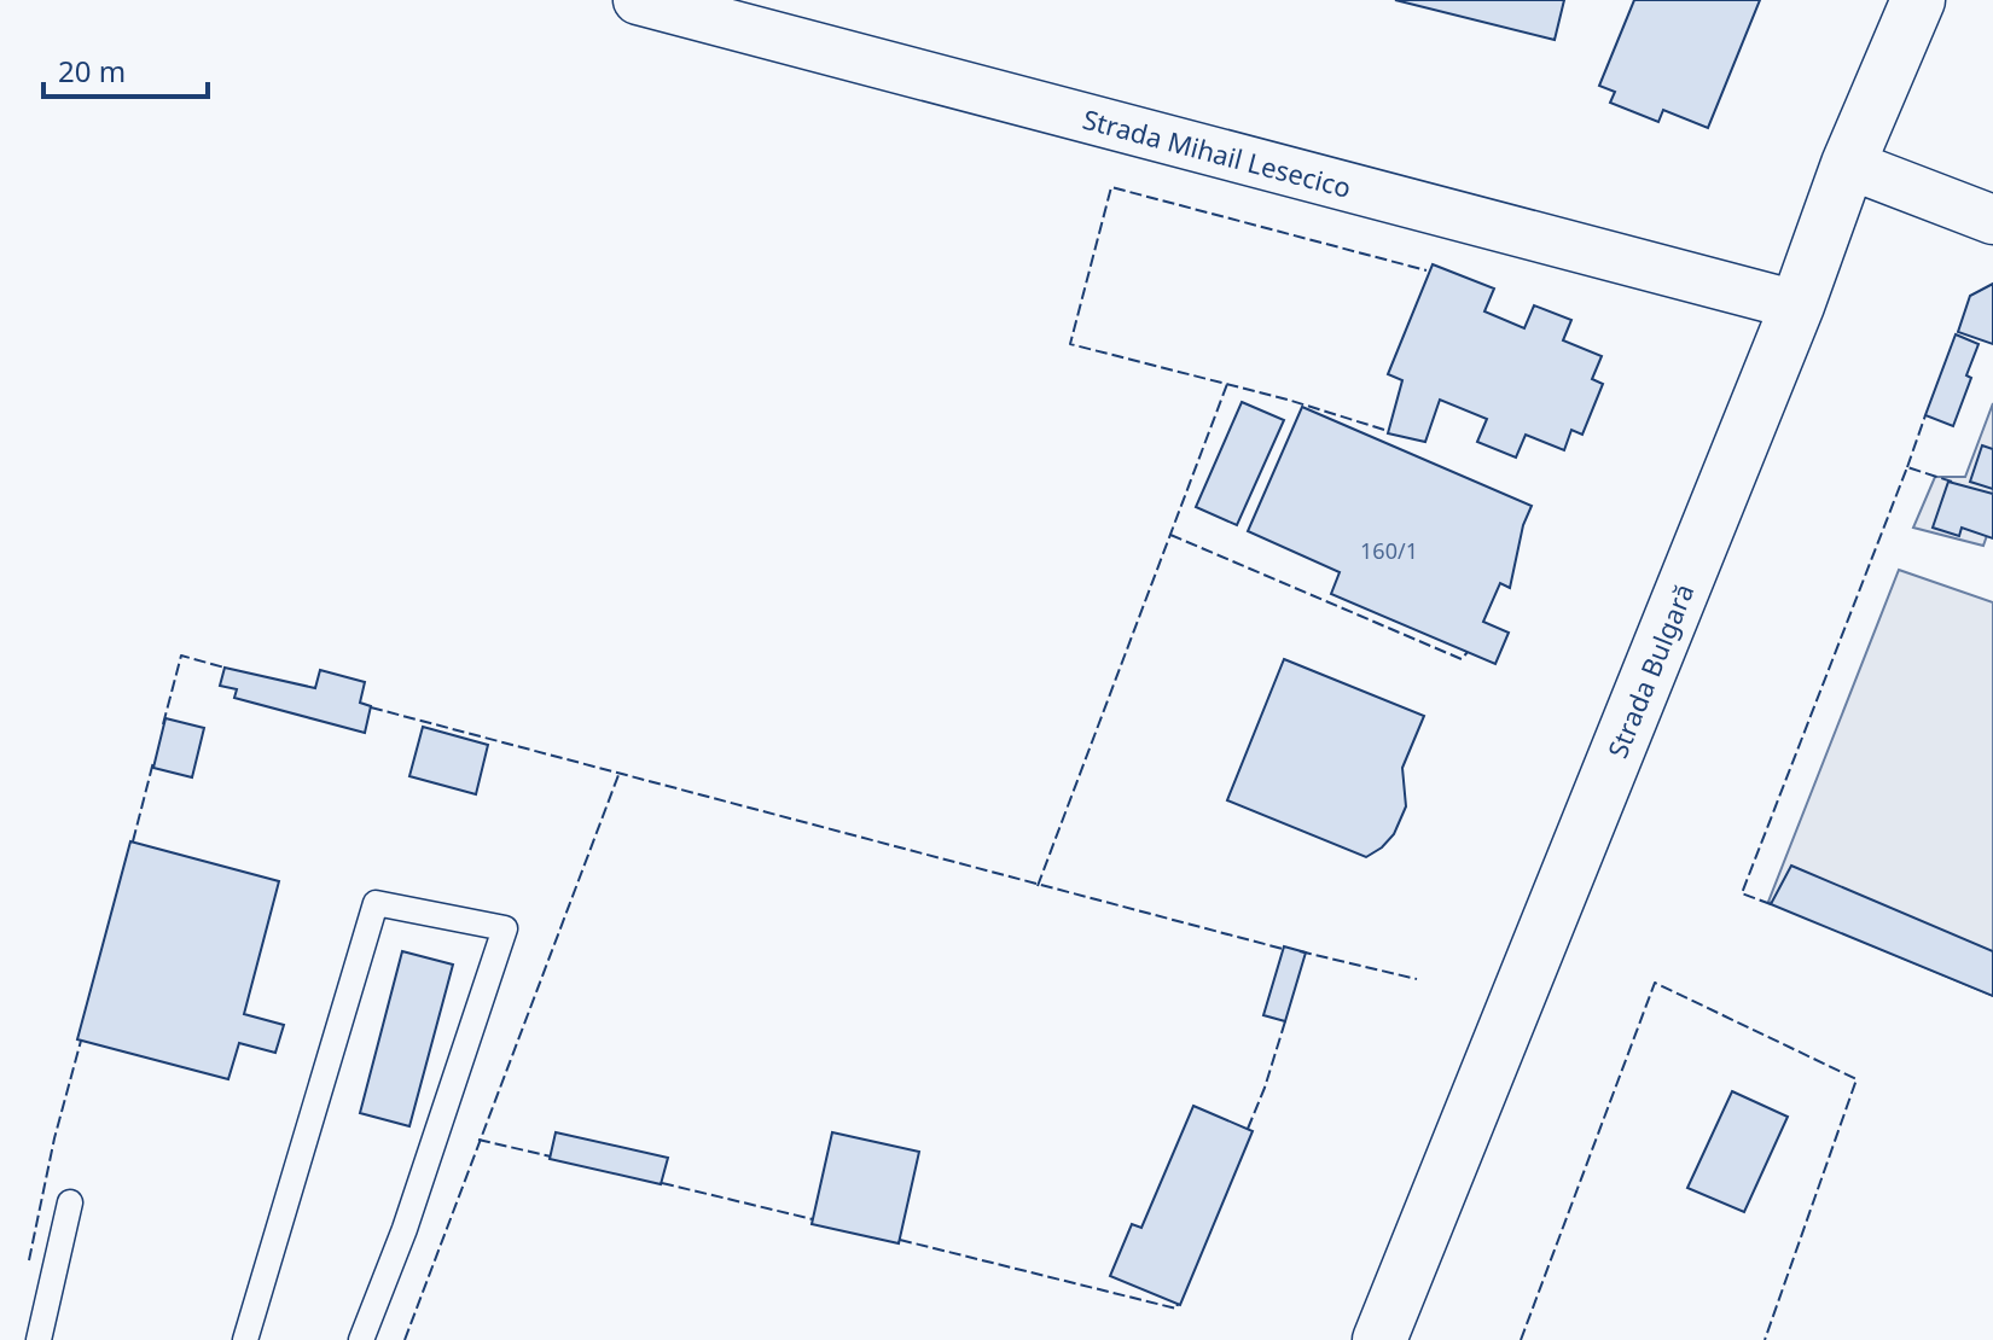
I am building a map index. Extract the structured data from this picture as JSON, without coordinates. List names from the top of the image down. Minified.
{"streets":{"street":["Strada Mihail Lesecico","Strada Bulgară"]},"crossings":[["Strada Mihail Lesecico","Strada Bulgară"]],"house_numbers":["160/1"],"scale_bar":"20 m"}
